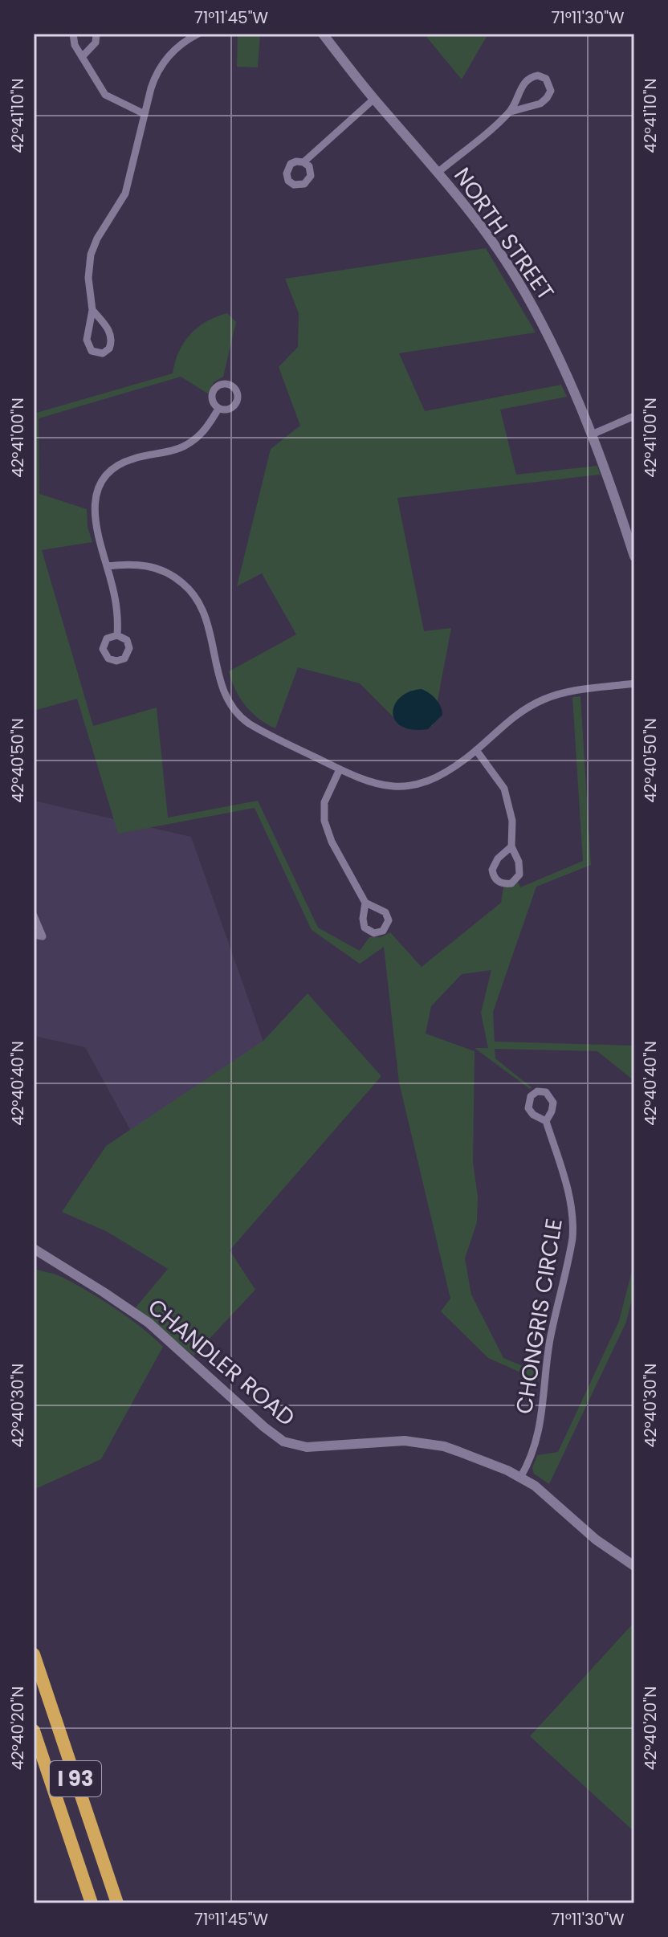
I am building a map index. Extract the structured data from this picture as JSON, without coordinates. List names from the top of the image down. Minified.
{"streets":{"highway":["I 93"],"street":["NORTH STREET","CHONGRIS CIRCLE","CHANDLER ROAD"]},"crossings":[["CHONGRIS CIRCLE","CHANDLER ROAD"]],"coordinates":["71°11'45\"W","71°11'30\"W","42°41'10\"N","42°41'00\"N","42°40'50\"N","42°40'40\"N","42°40'30\"N","42°40'20\"N"]}
